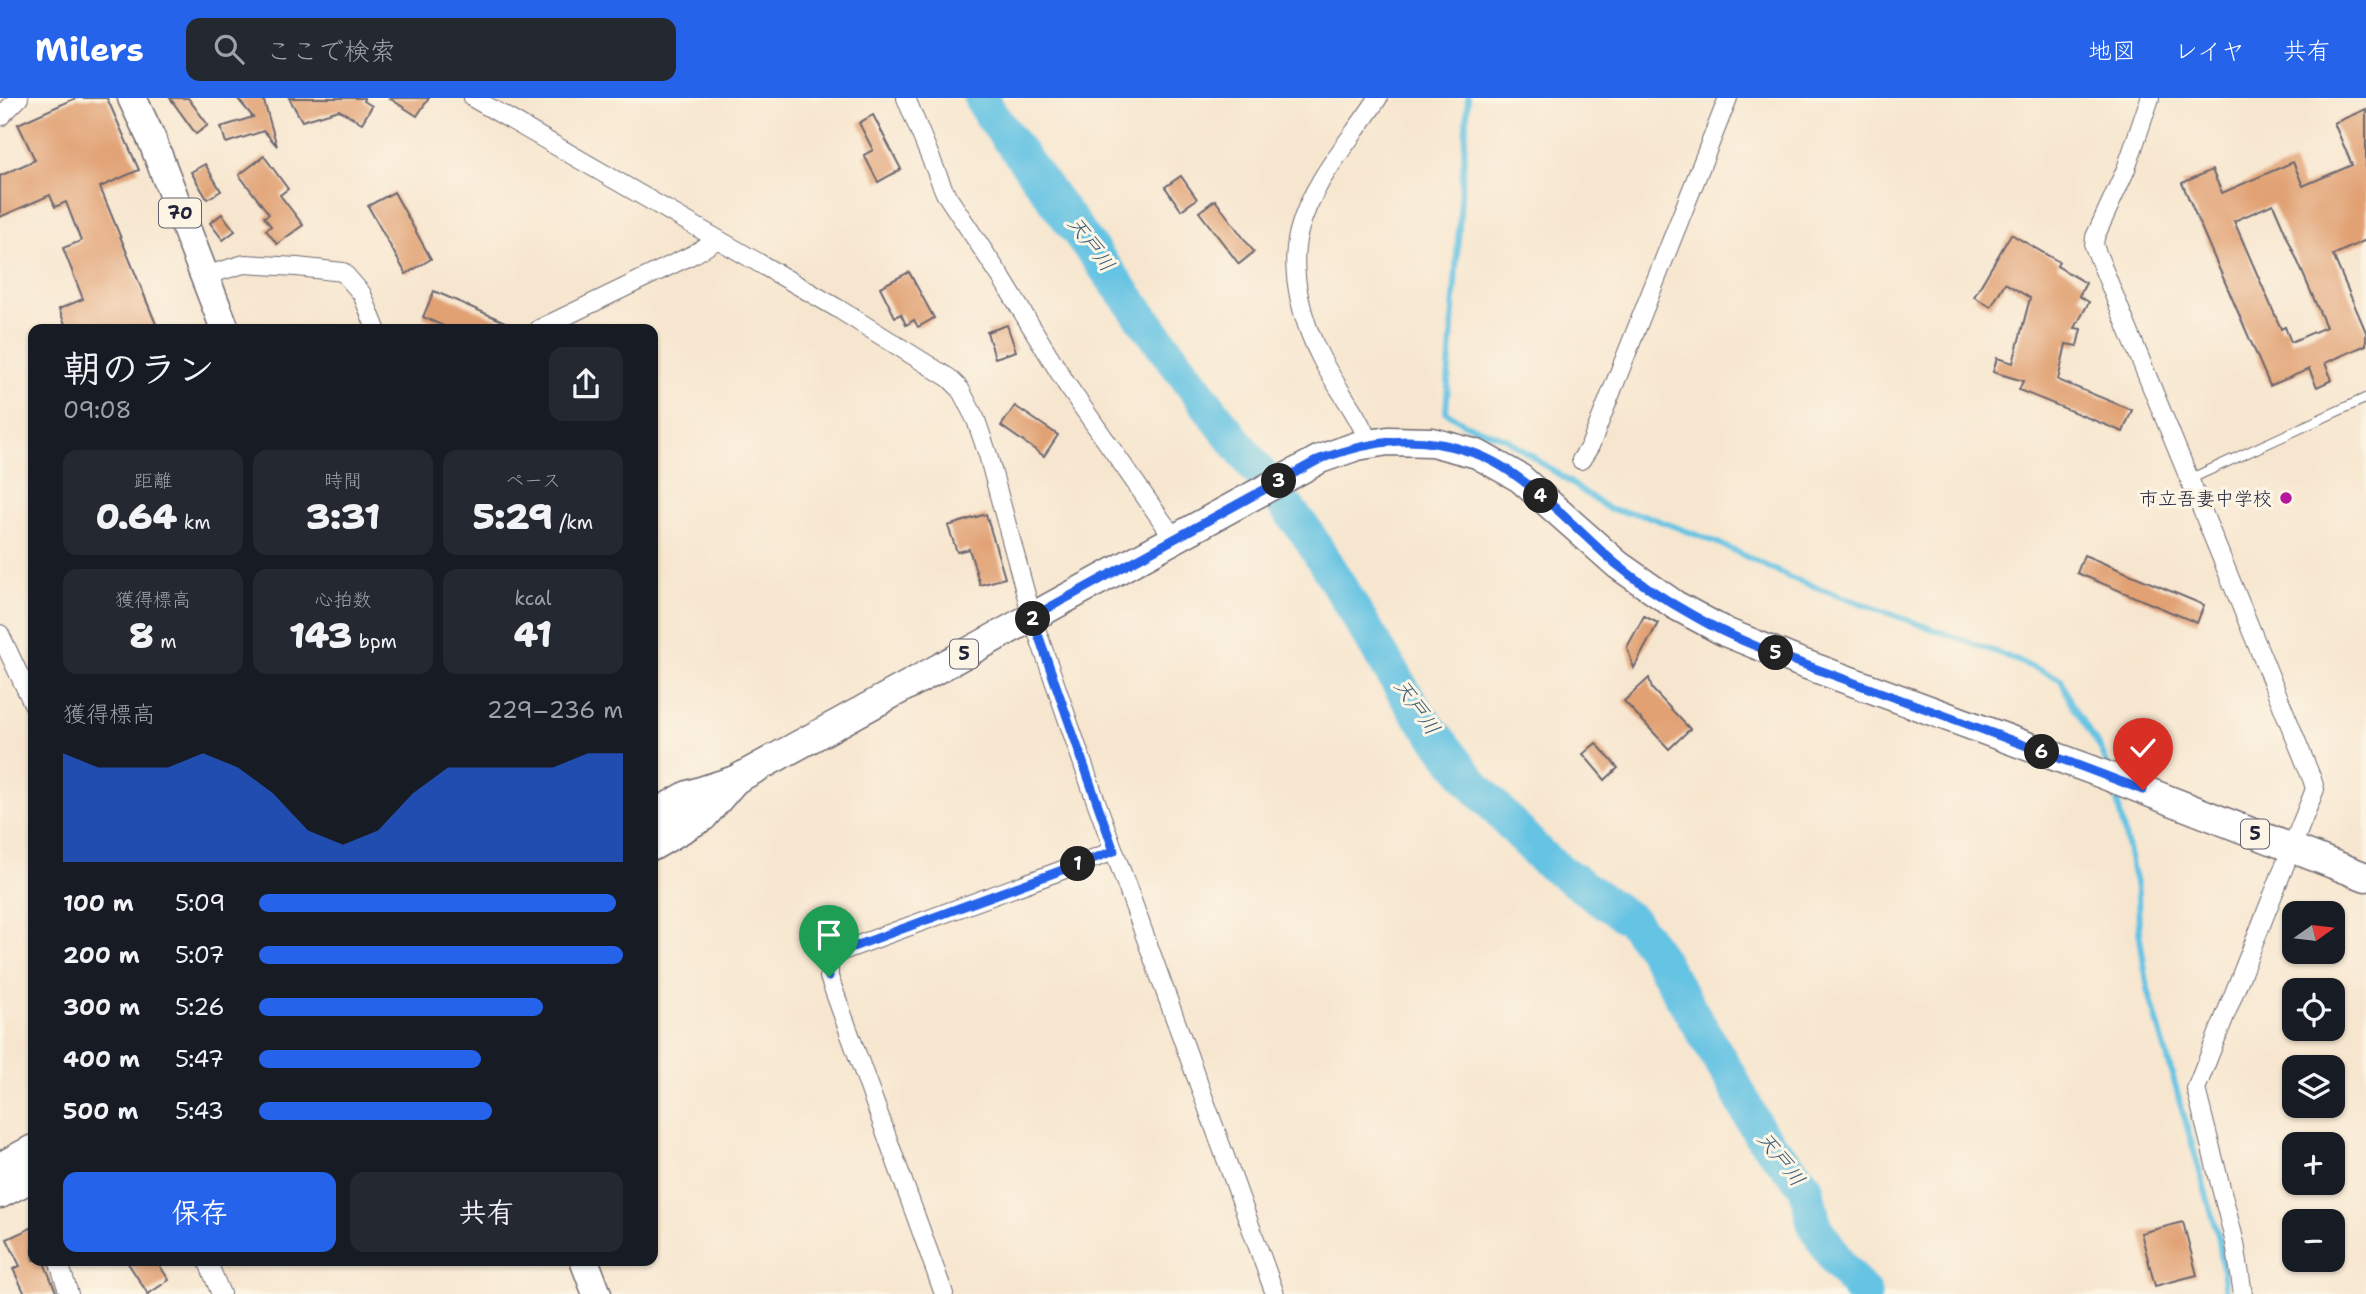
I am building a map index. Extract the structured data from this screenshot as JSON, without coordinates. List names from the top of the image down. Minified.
{"streets":{"main road":["70","5"]},"water":["天戸川"],"places":["市立吾妻中学校"],"north":"right","page":{"header":"Milers","search":"ここで検索","nav":["地図","レイヤ","共有"],"heading":["朝のラン","09:08"],"stats":[["距離","0.64 km"],["時間","3:31"],["ペース","5:29 /km"],["獲得標高","8 m"],["心拍数","143 bpm"],["kcal","41"]],"pins":["3","4","2","5","6","1"],"chart":["獲得標高","229–236 m"],"list":[{"name":"100 m","note":"5:09"},{"name":"200 m","note":"5:07"},{"name":"300 m","note":"5:26"},{"name":"400 m","note":"5:47"},{"name":"500 m","note":"5:43"}],"map_buttons":["+","−"],"buttons":["保存","共有"]}}
